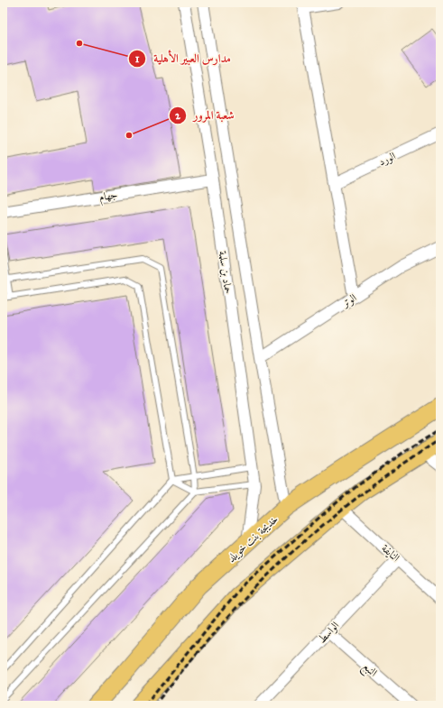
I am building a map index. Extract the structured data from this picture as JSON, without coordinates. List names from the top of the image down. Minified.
{"streets":{"main road":["خديجة بنت خويلد"],"street":["الورد","جهام","حماد بن سلمة","الوتر","النايفة","الواسط","النبع"]},"crossings":[["جهام","حماد بن سلمة"],["حماد بن سلمة","الوتر"],["حماد بن سلمة","خديجة بنت خويلد"],["النايفة","الواسط"],["الواسط","النبع"]],"places":["مدارس العبير الأهلية","شعبة المرور"]}
